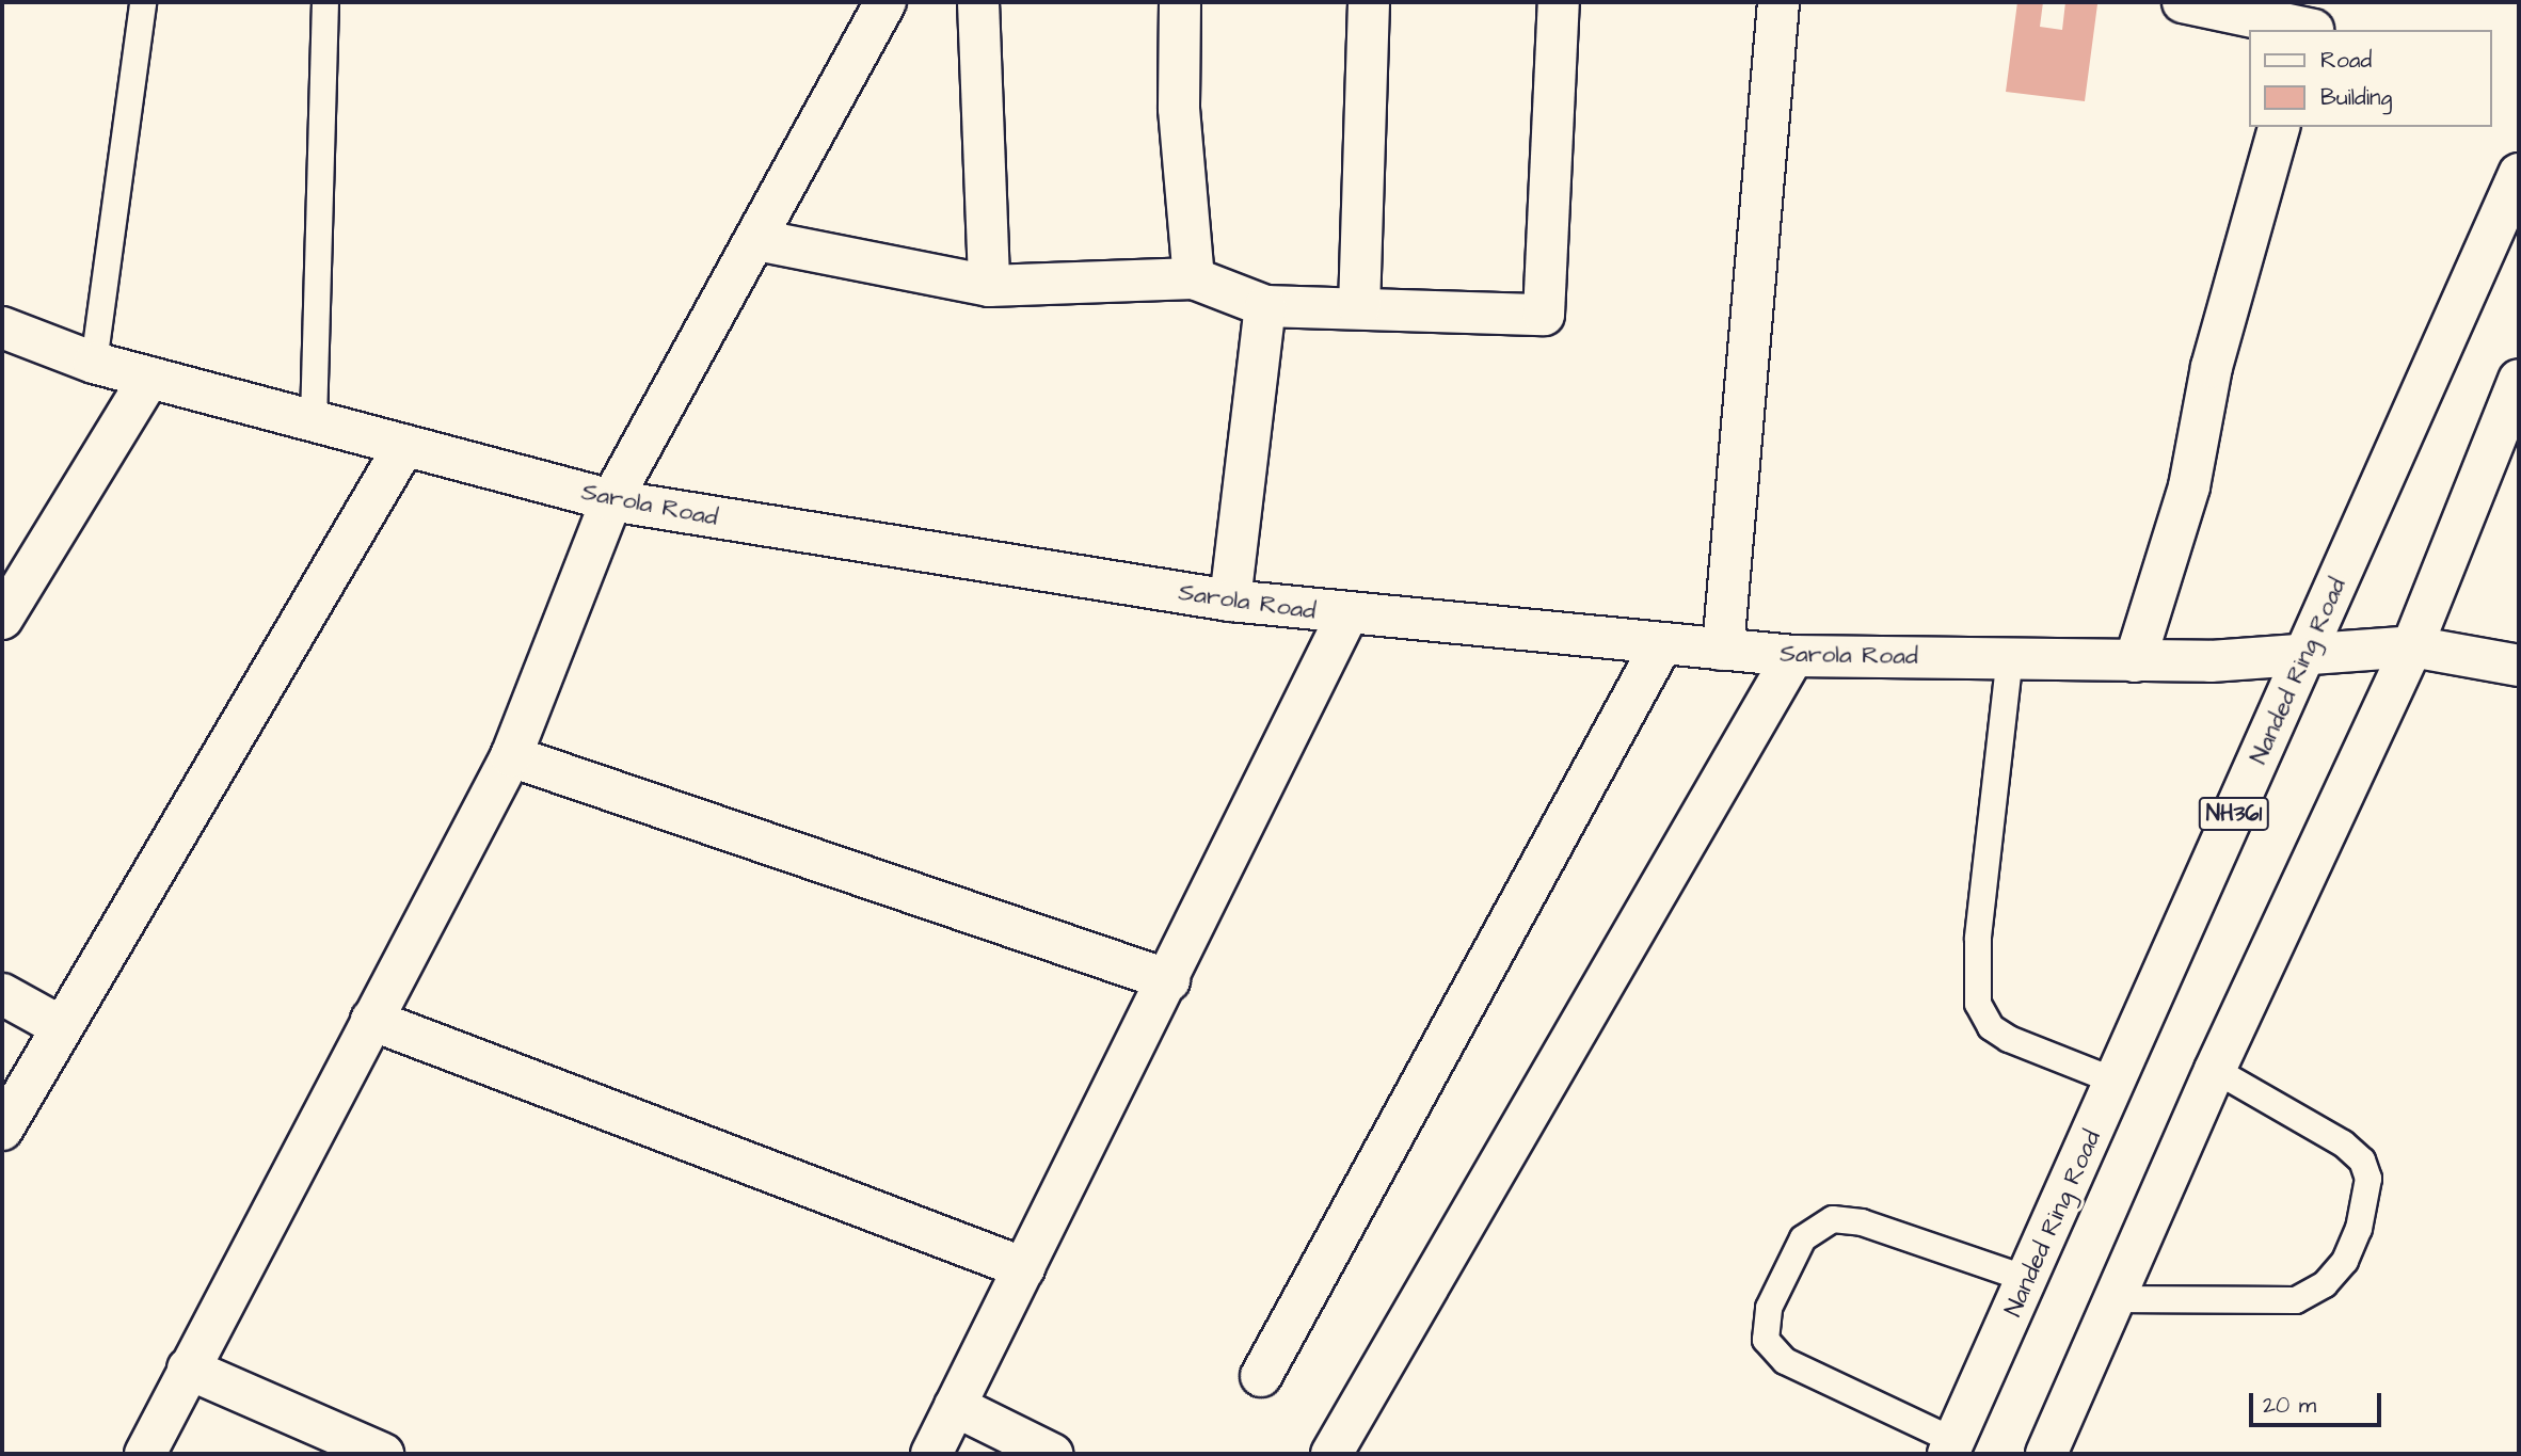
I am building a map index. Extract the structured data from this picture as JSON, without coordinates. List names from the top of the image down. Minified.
{"streets":{"main road":["Sarola Road","Nanded Ring Road","NH361"]},"crossings":[["Sarola Road","Nanded Ring Road"]],"legend":["Road","Building"],"scale_bar":"20 m"}
